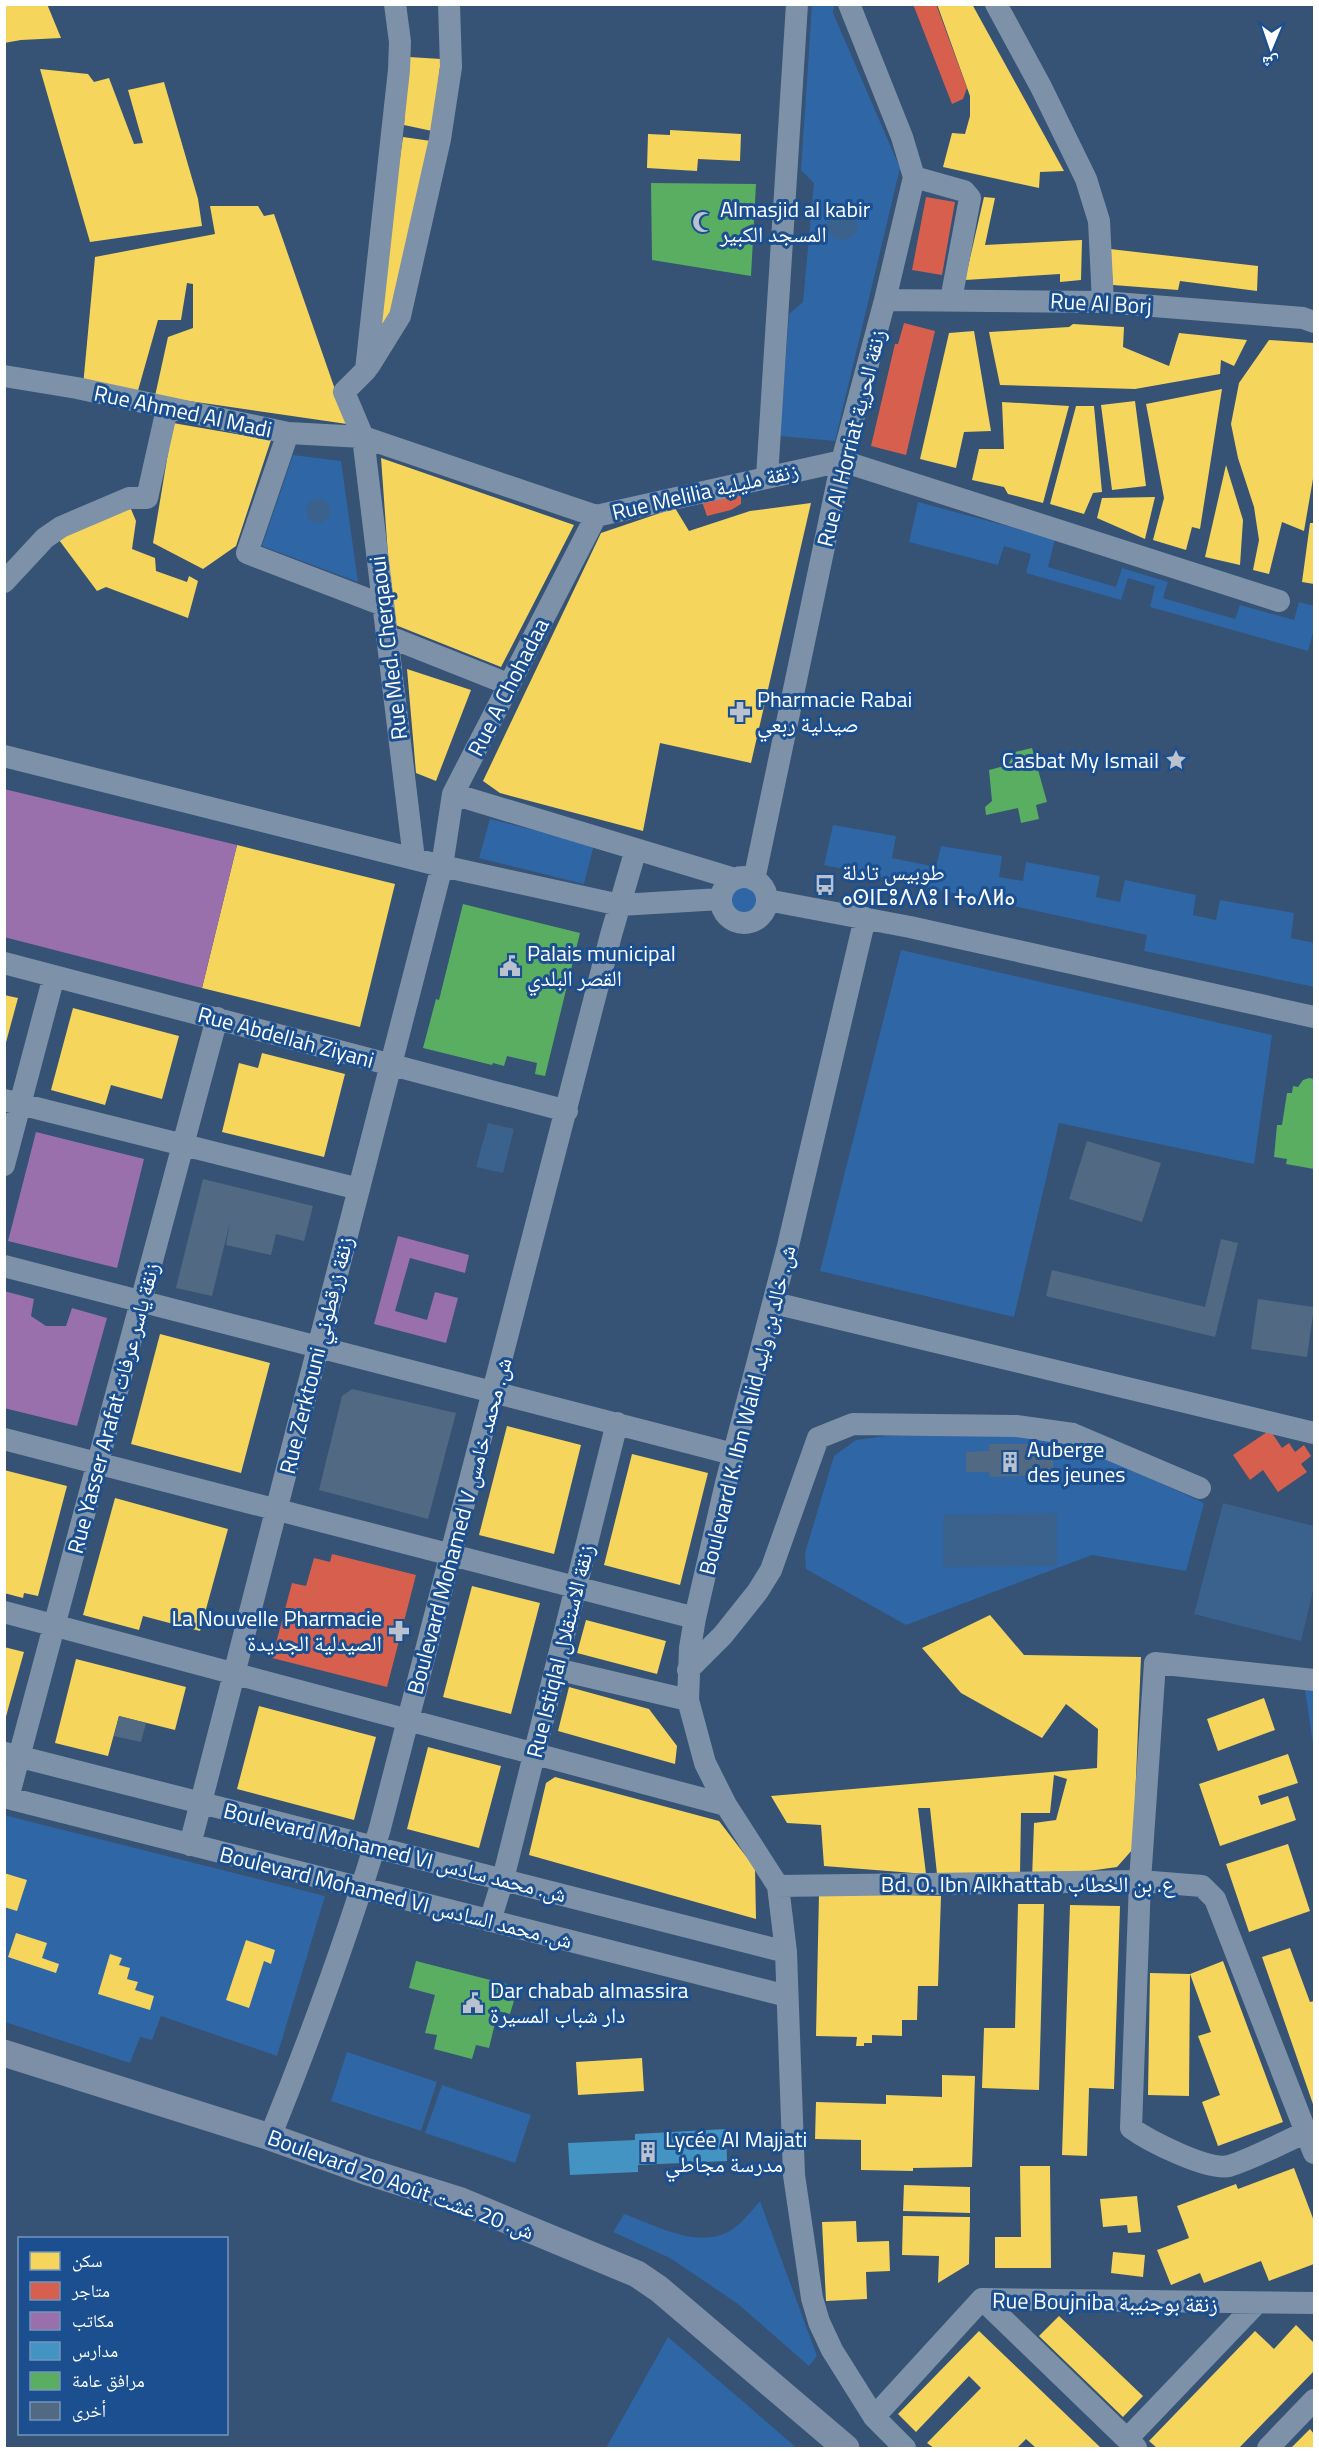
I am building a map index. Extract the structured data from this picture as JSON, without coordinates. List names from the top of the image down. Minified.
{"streets":{"main road":["Boulevard 20 Août ش. 20 غشت"],"street":["Rue Al Borj","Rue Ahmed Al Madi","Rue Al Horriat زنقة الحرية","Rue Melilia زنقة مليلية","Rue Med. Cherqaoui","Rue A Chohadaa","Rue Abdellah Ziyani","Rue Zerktouni زنقة زرقطوني","Rue Yasser Arafat زنقة ياسر عرفات","Boulevard K. Ibn Walid ش. خالد بن وليد","Boulevard Mohamed V ش. محمد خامس","Rue Istiqlal زنقة الاستقلال","Boulevard Mohamed VI ش. محمد سادس","Bd. O. Ibn Alkhattab ع. بن الخطاب","Boulevard Mohamed VI ش. محمد السادس","Rue Boujniba زنقة بوجنيبة"]},"crossings":[["Rue Al Borj","Rue Al Horriat زنقة الحرية"],["Rue Ahmed Al Madi","Rue Melilia زنقة مليلية"],["Rue Ahmed Al Madi","Rue Med. Cherqaoui"],["Rue Al Horriat زنقة الحرية","Rue Melilia زنقة مليلية"],["Rue Melilia زنقة مليلية","Rue Med. Cherqaoui"],["Rue Melilia زنقة مليلية","Rue A Chohadaa"],["Rue A Chohadaa","Rue Zerktouni زنقة زرقطوني"],["Rue Abdellah Ziyani","Rue Zerktouni زنقة زرقطوني"],["Rue Abdellah Ziyani","Rue Yasser Arafat زنقة ياسر عرفات"],["Rue Abdellah Ziyani","Boulevard Mohamed V ش. محمد خامس"],["Rue Zerktouni زنقة زرقطوني","Boulevard Mohamed VI ش. محمد سادس"],["Rue Zerktouni زنقة زرقطوني","Boulevard Mohamed VI ش. محمد السادس"],["Rue Yasser Arafat زنقة ياسر عرفات","Boulevard Mohamed VI ش. محمد سادس"],["Rue Yasser Arafat زنقة ياسر عرفات","Boulevard Mohamed VI ش. محمد السادس"],["Boulevard K. Ibn Walid ش. خالد بن وليد","Bd. O. Ibn Alkhattab ع. بن الخطاب"],["Boulevard Mohamed V ش. محمد خامس","Boulevard Mohamed VI ش. محمد سادس"],["Boulevard Mohamed V ش. محمد خامس","Boulevard Mohamed VI ش. محمد السادس"],["Boulevard Mohamed V ش. محمد خامس","Boulevard 20 Août ش. 20 غشت"],["Rue Istiqlal زنقة الاستقلال","Boulevard Mohamed VI ش. محمد سادس"],["Rue Istiqlal زنقة الاستقلال","Boulevard Mohamed VI ش. محمد السادس"]],"places":{"mosque":["Almasjid al kabir المسجد الكبير"],"pharmacy":["Pharmacie Rabai صيدلية ربعي","La Nouvelle Pharmacie الصيدلية الجديدة"],"place":["Casbat My Ismail"],"bus stop":["طوبيس تادلة ⴰⵙⵏⵎⵓⴷⴷⵓ ⵏ ⵜⴰⴷⵍⴰ"],"public building":["Palais municipal القصر البلدي","Dar chabab almassira دار شباب المسيرة"],"building":["Auberge des jeunes","Lycée Al Majjati مدرسة مجاطي"]},"legend":["سكن","متاجر","مكاتب","مدارس","مرافق عامة","أخرى"],"north":"bottom"}
